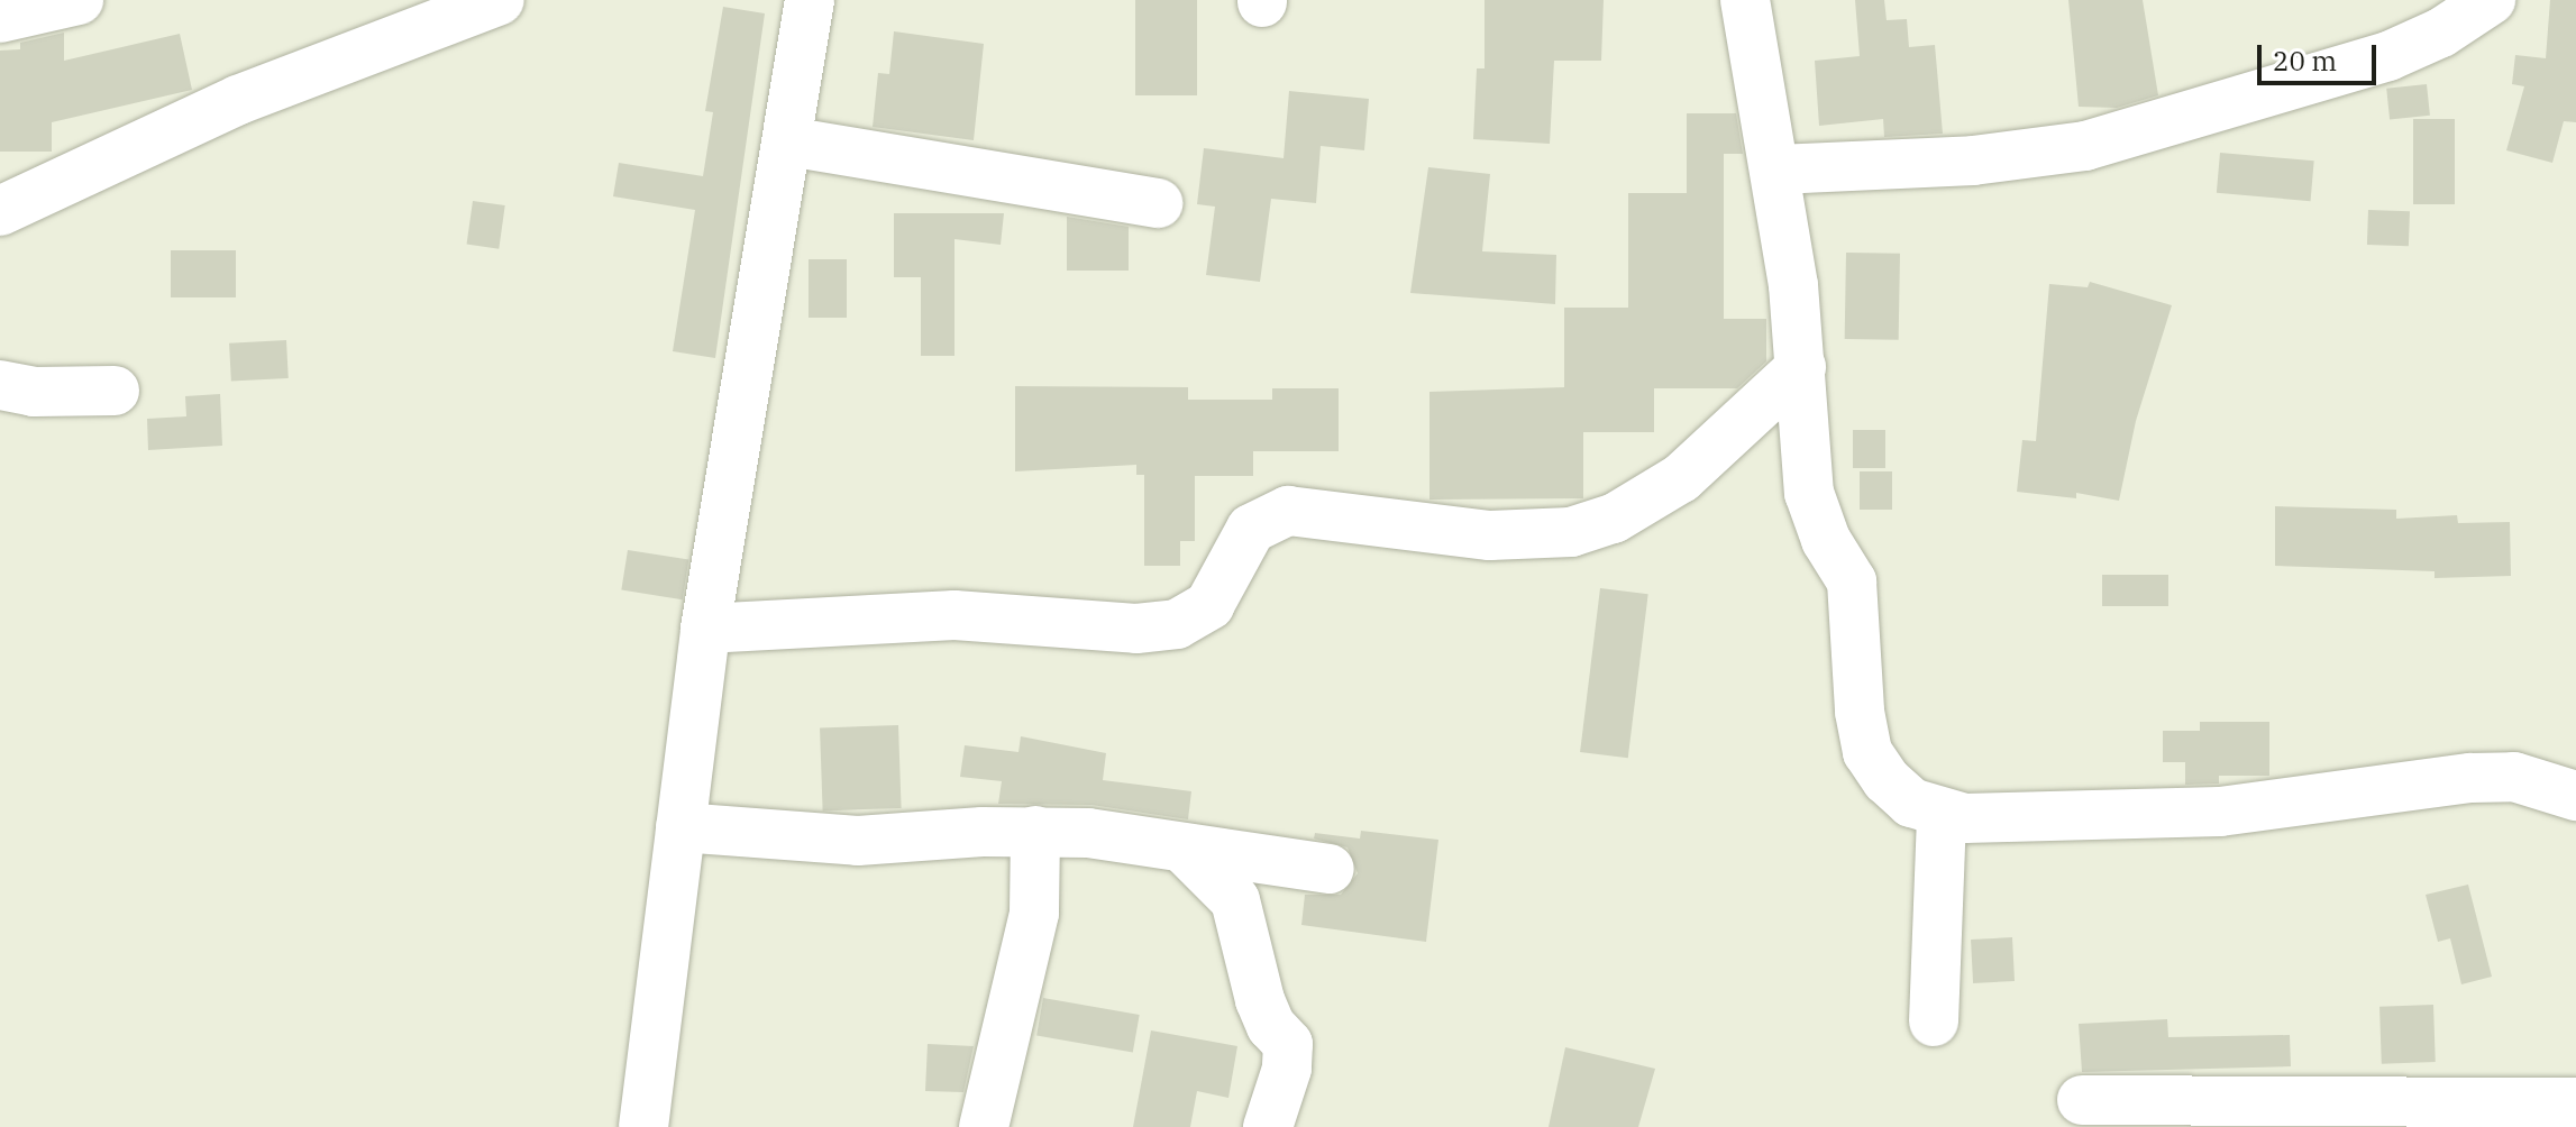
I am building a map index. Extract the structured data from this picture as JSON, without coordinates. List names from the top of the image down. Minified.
{"scale_bar":"20 m"}
